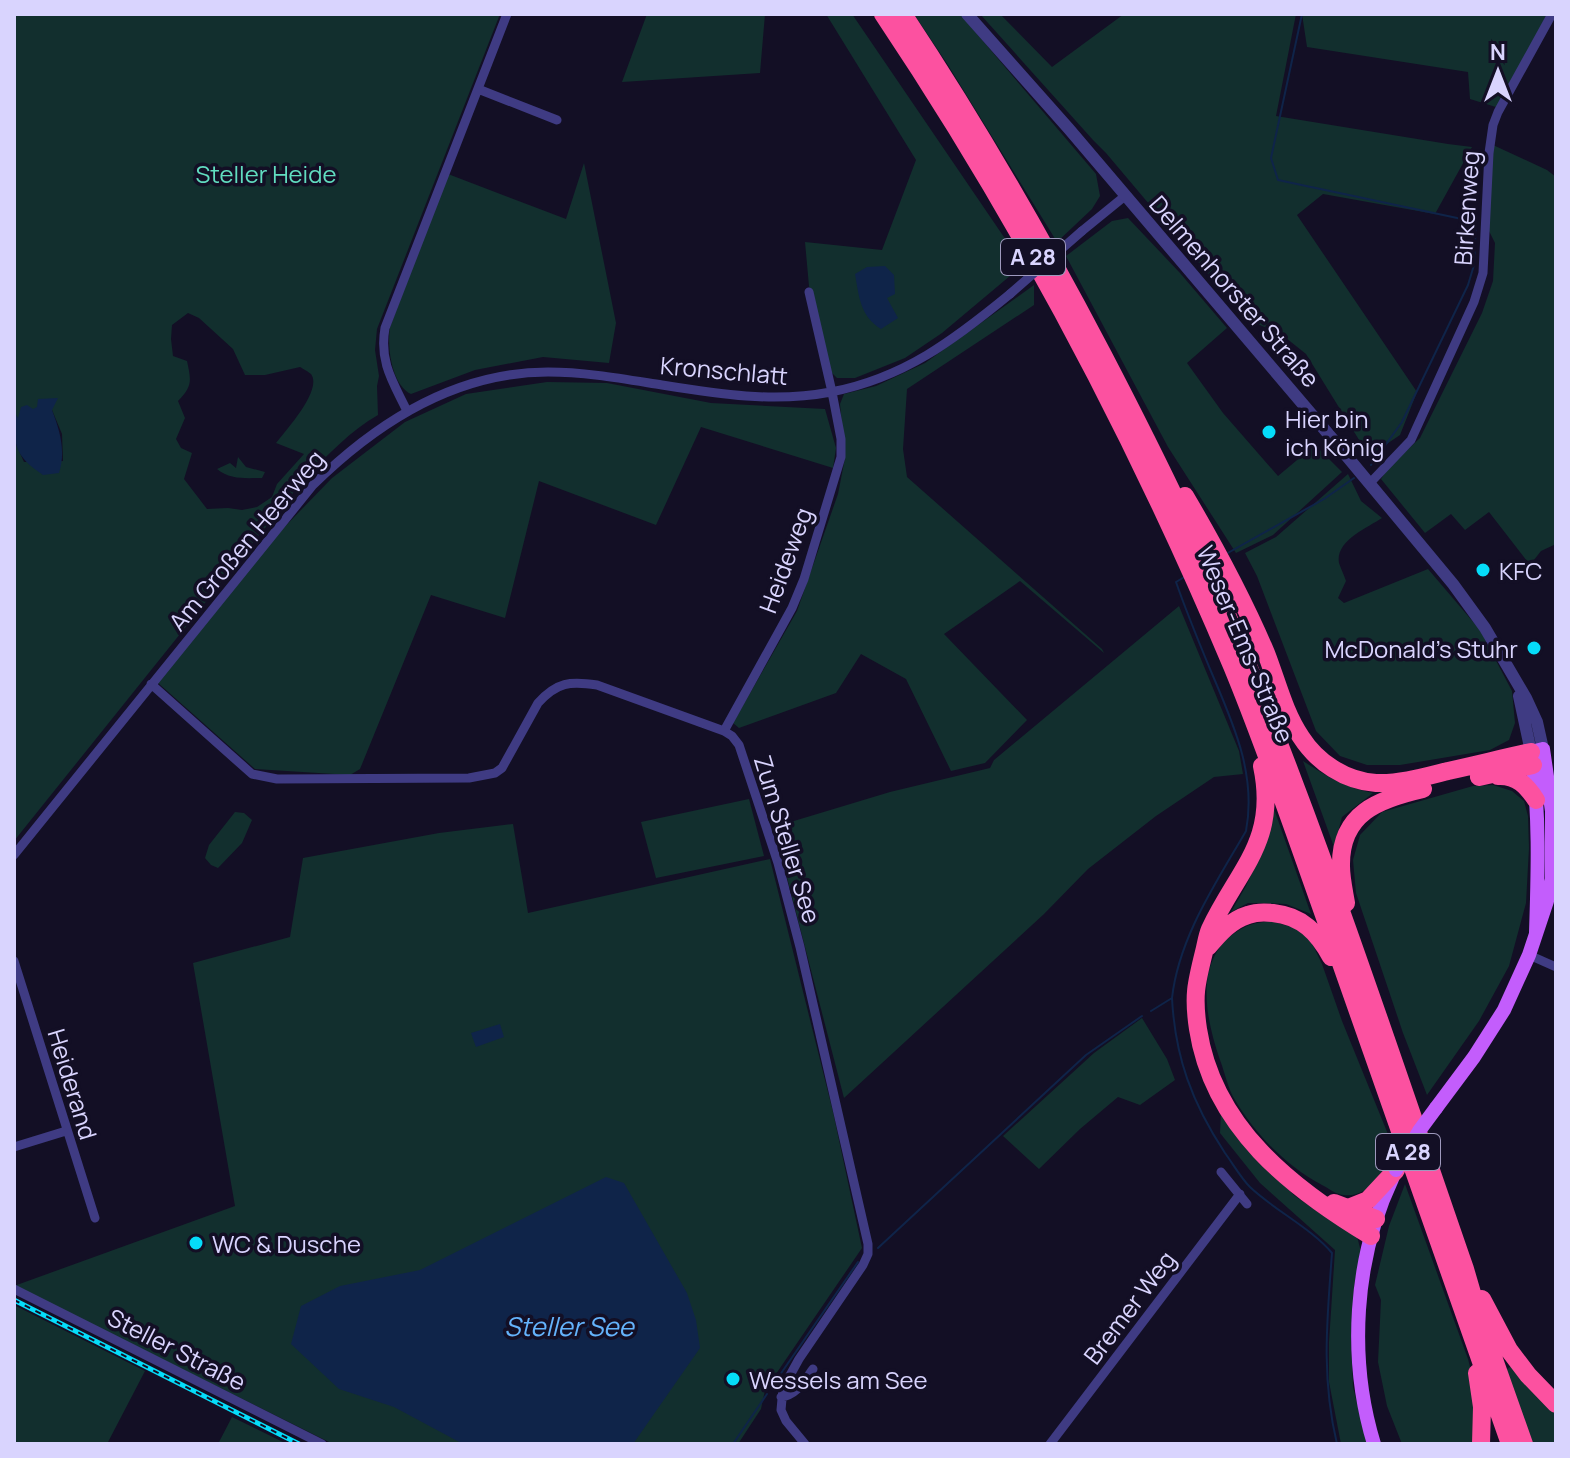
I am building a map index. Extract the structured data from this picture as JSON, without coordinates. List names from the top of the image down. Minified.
{"streets":{"highway":["A 28","Weser-Ems-Straße"],"main road":["Delmenhorster Straße"],"street":["Birkenweg","Kronschlatt","Am Großen Heerweg","Heideweg","Zum Steller See","Heiderand","Bremer Weg","Steller Straße"]},"crossings":[["Birkenweg","Delmenhorster Straße"],["A 28","Weser-Ems-Straße"],["Delmenhorster Straße","Kronschlatt"],["Kronschlatt","Am Großen Heerweg"],["Kronschlatt","Heideweg"],["Heideweg","Zum Steller See"]],"water":["Steller See"],"parks":["Steller Heide"],"places":["Hier bin ich König","KFC","McDonald's Stuhr","WC & Dusche","Wessels am See"],"north":"top"}
